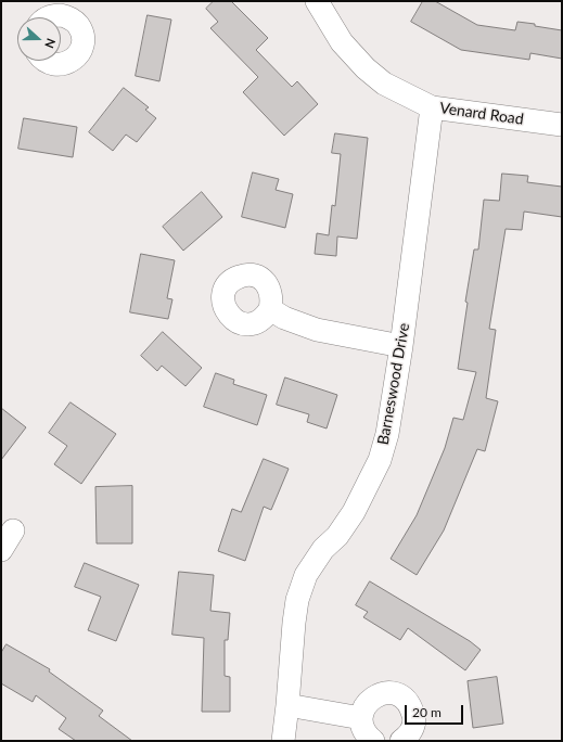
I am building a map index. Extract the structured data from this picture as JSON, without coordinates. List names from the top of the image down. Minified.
{"streets":{"street":["Venard Road","Barneswood Drive"]},"crossings":[["Venard Road","Barneswood Drive"]],"scale_bar":"20 m","north":"right"}
